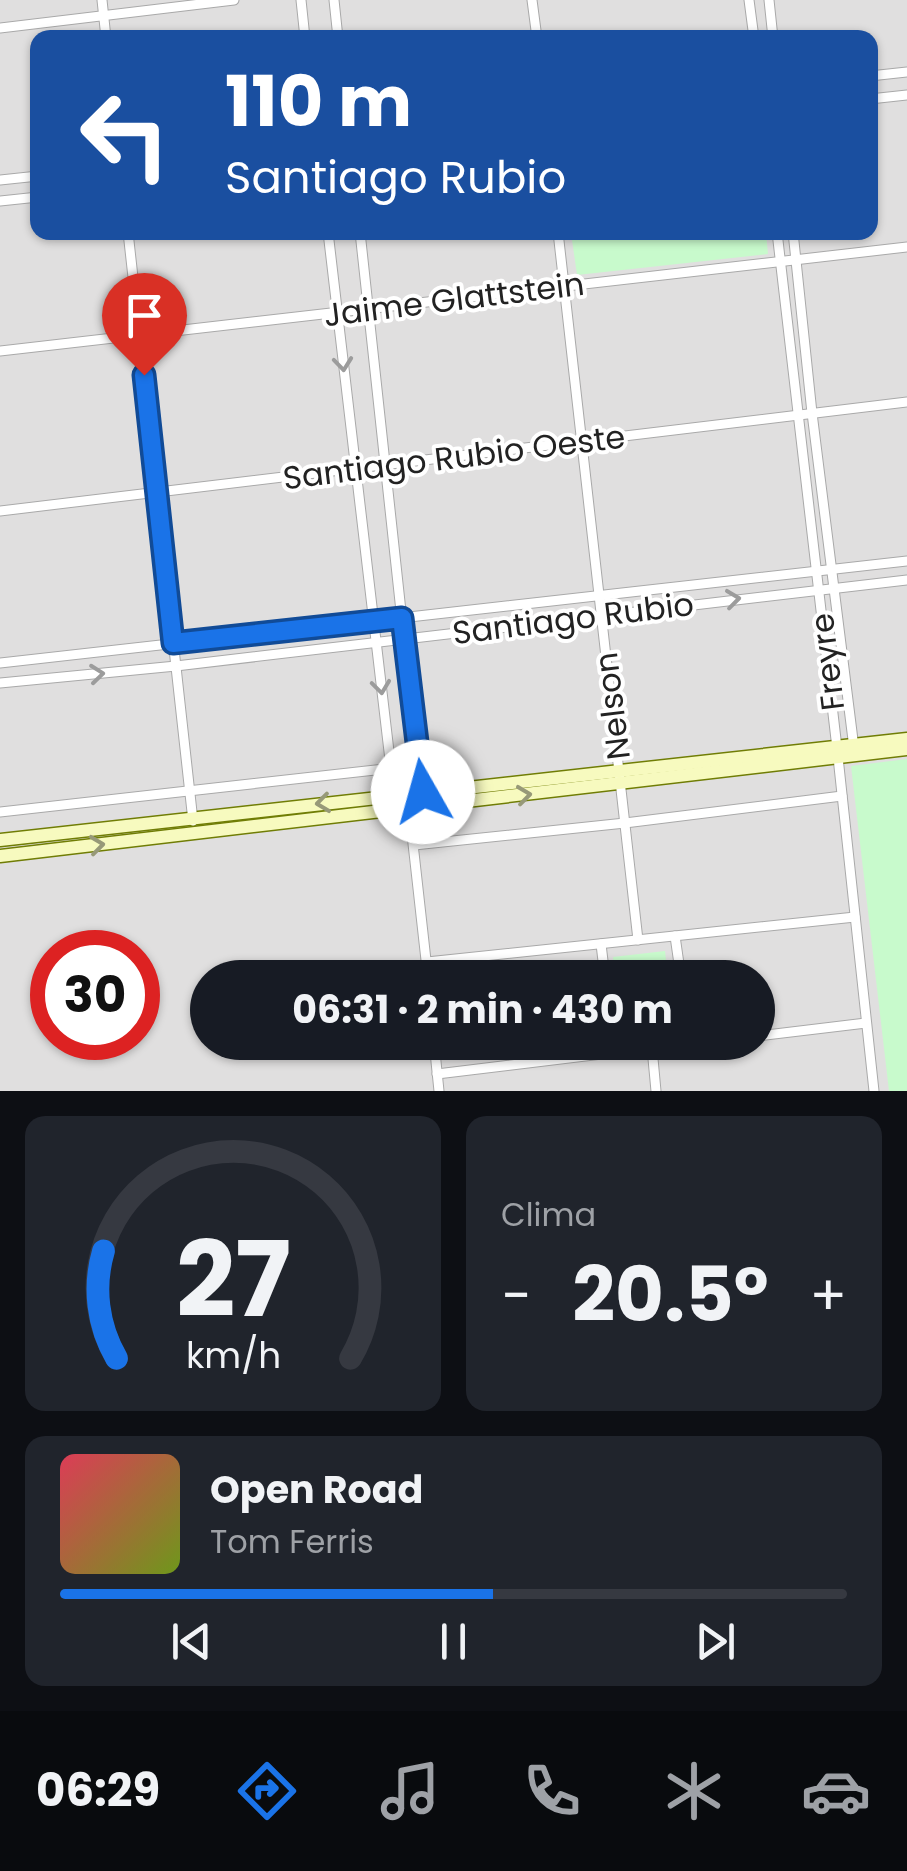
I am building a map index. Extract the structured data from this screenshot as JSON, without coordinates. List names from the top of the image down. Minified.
{"streets":{"street":["Jaime Glattstein","Santiago Rubio Oeste","Santiago Rubio","Freyre","Nelson"]},"crossings":[["Jaime Glattstein","Freyre"],["Jaime Glattstein","Nelson"],["Santiago Rubio Oeste","Freyre"],["Santiago Rubio Oeste","Nelson"],["Santiago Rubio","Freyre"],["Santiago Rubio","Nelson"]],"page":{"turn":["110 m","Santiago Rubio"],"limit":"30","trip":"06:31 · 2 min · 430 m","tile":"Clima","heat":["−","20.5°","+"],"song":["Open Road","Tom Ferris"],"tabs":"06:29","gauge":["27","km/h"]}}
